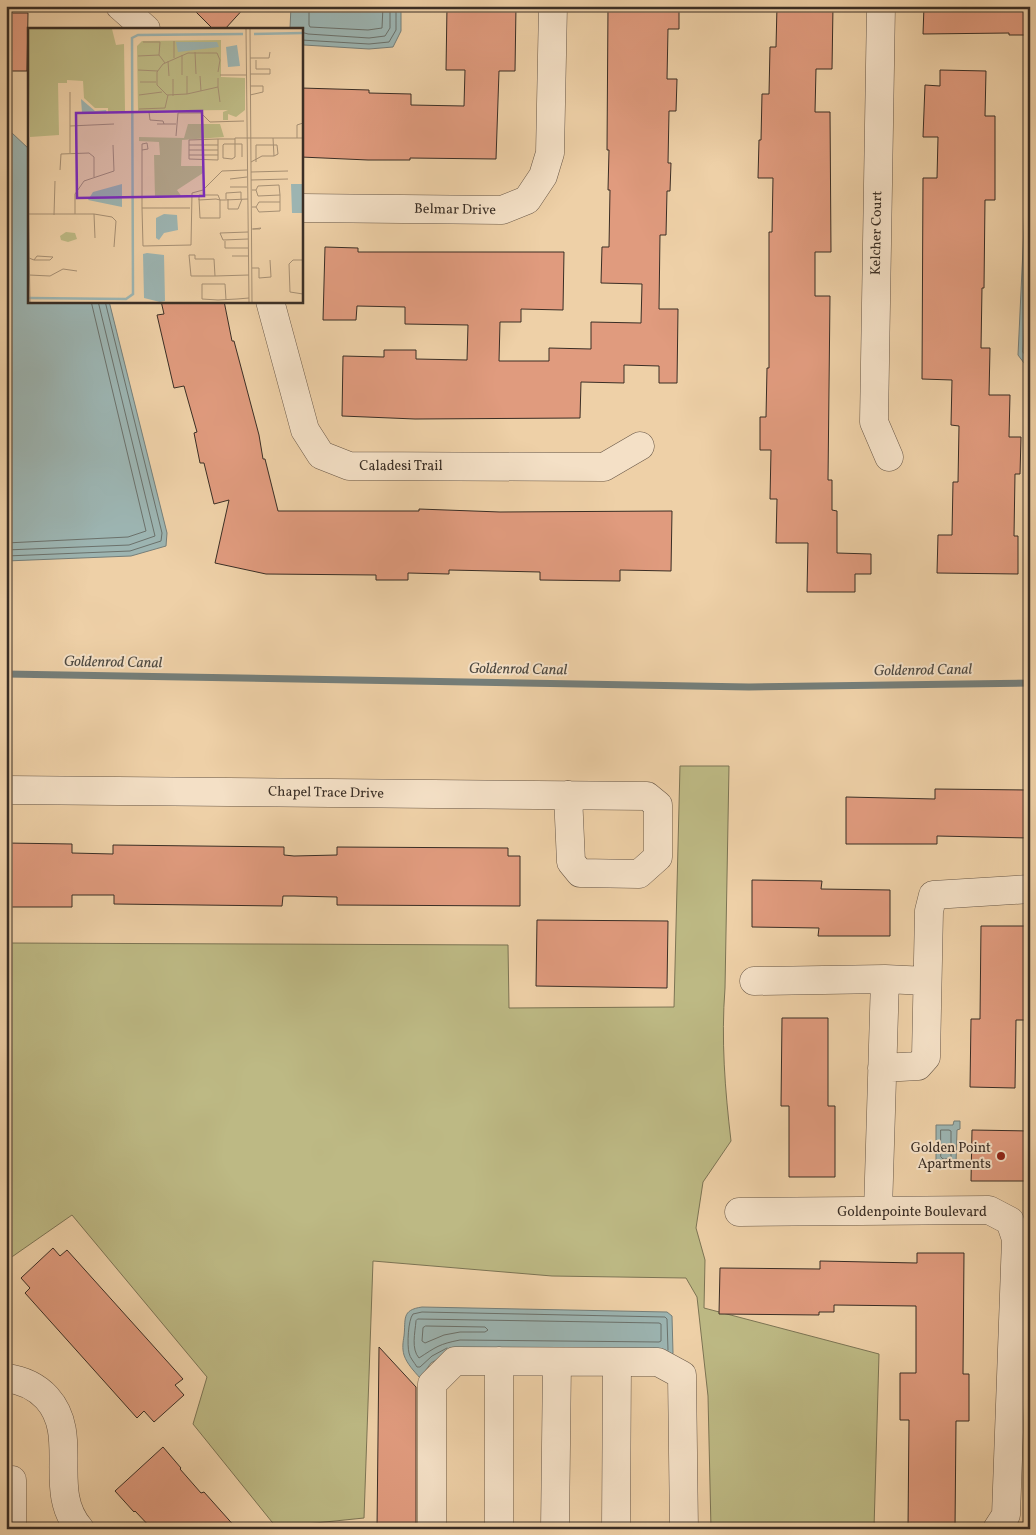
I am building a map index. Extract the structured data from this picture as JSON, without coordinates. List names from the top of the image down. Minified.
{"streets":{"street":["Belmar Drive","Kelcher Court","Caladesi Trail","Chapel Trace Drive","Goldenpointe Boulevard"]},"water":["Goldenrod Canal"],"places":["Golden Point Apartments"]}
